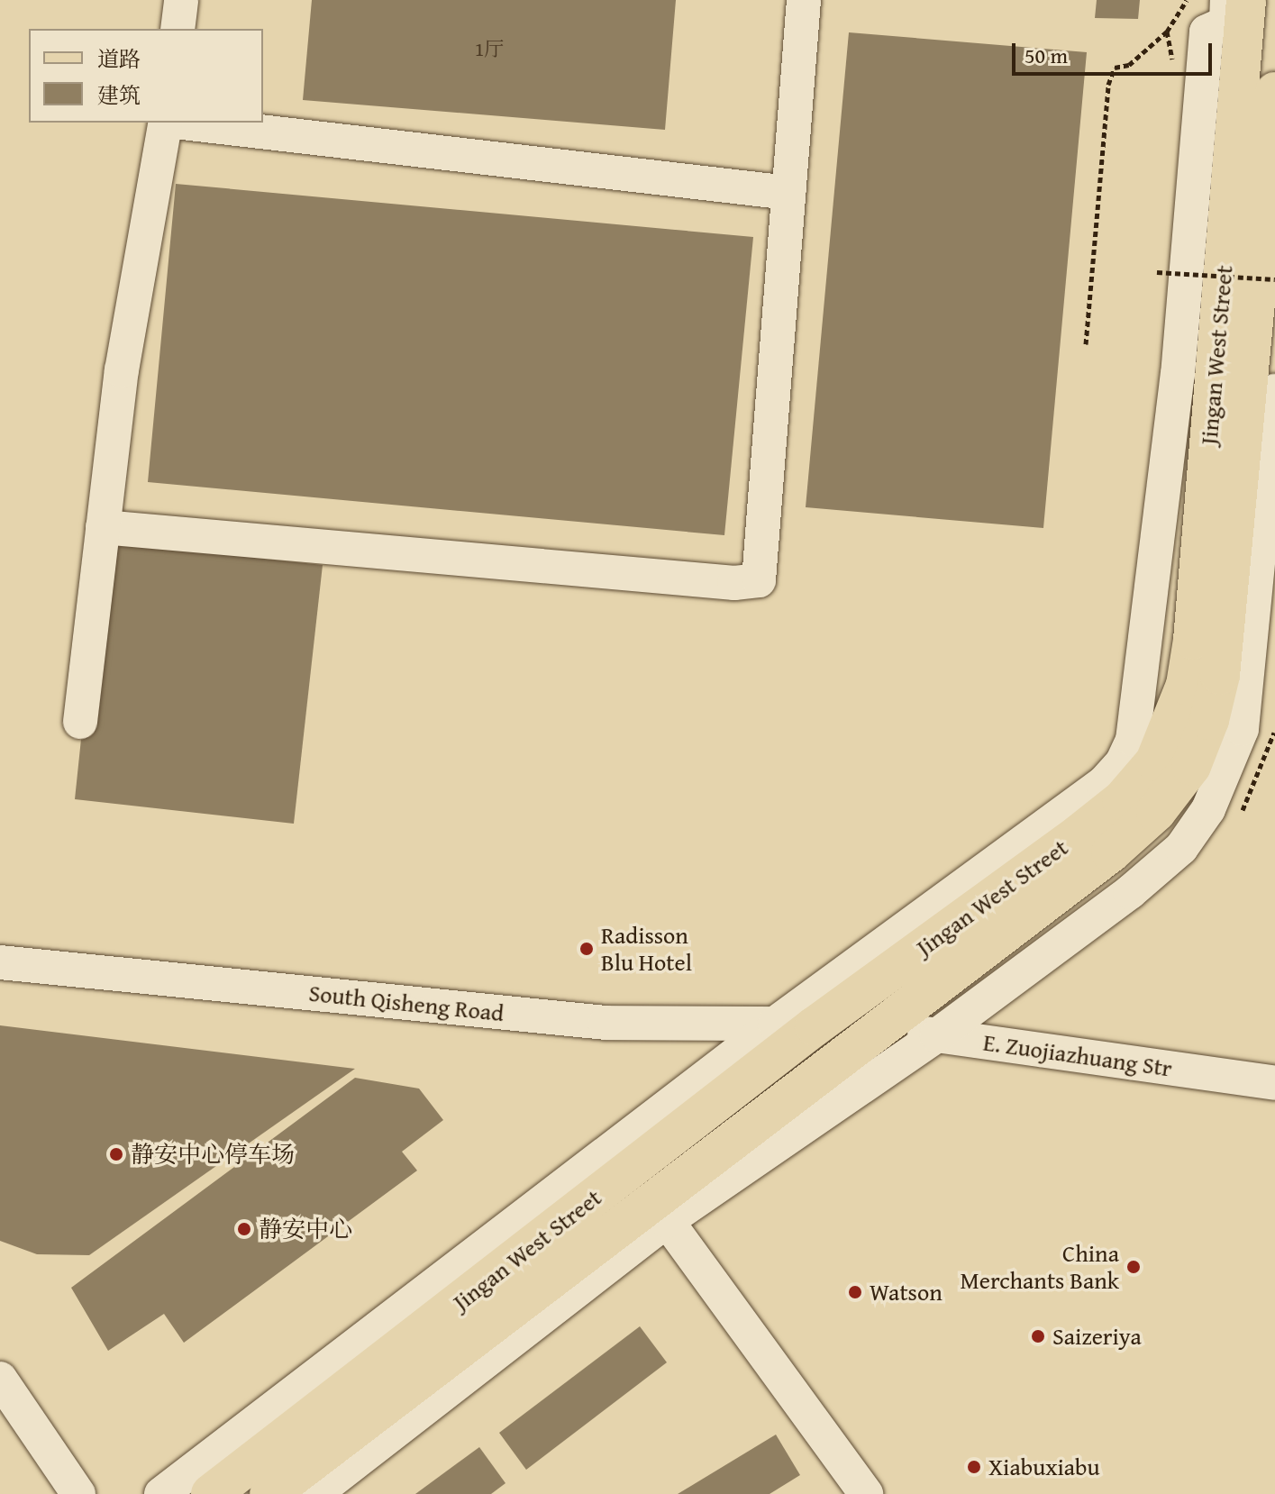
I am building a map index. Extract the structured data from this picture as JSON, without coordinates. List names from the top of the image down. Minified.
{"streets":{"main road":["Jingan West Street"],"street":["South Qisheng Road","E. Zuojiazhuang Str"]},"crossings":[["Jingan West Street","South Qisheng Road"],["Jingan West Street","E. Zuojiazhuang Str"]],"places":["Radisson Blu Hotel","静安中心停车场","静安中心","China Merchants Bank","Watson","Saizeriya","Xiabuxiabu"],"house_numbers":["1厅"],"legend":["道路","建筑"],"scale_bar":"50 m"}
